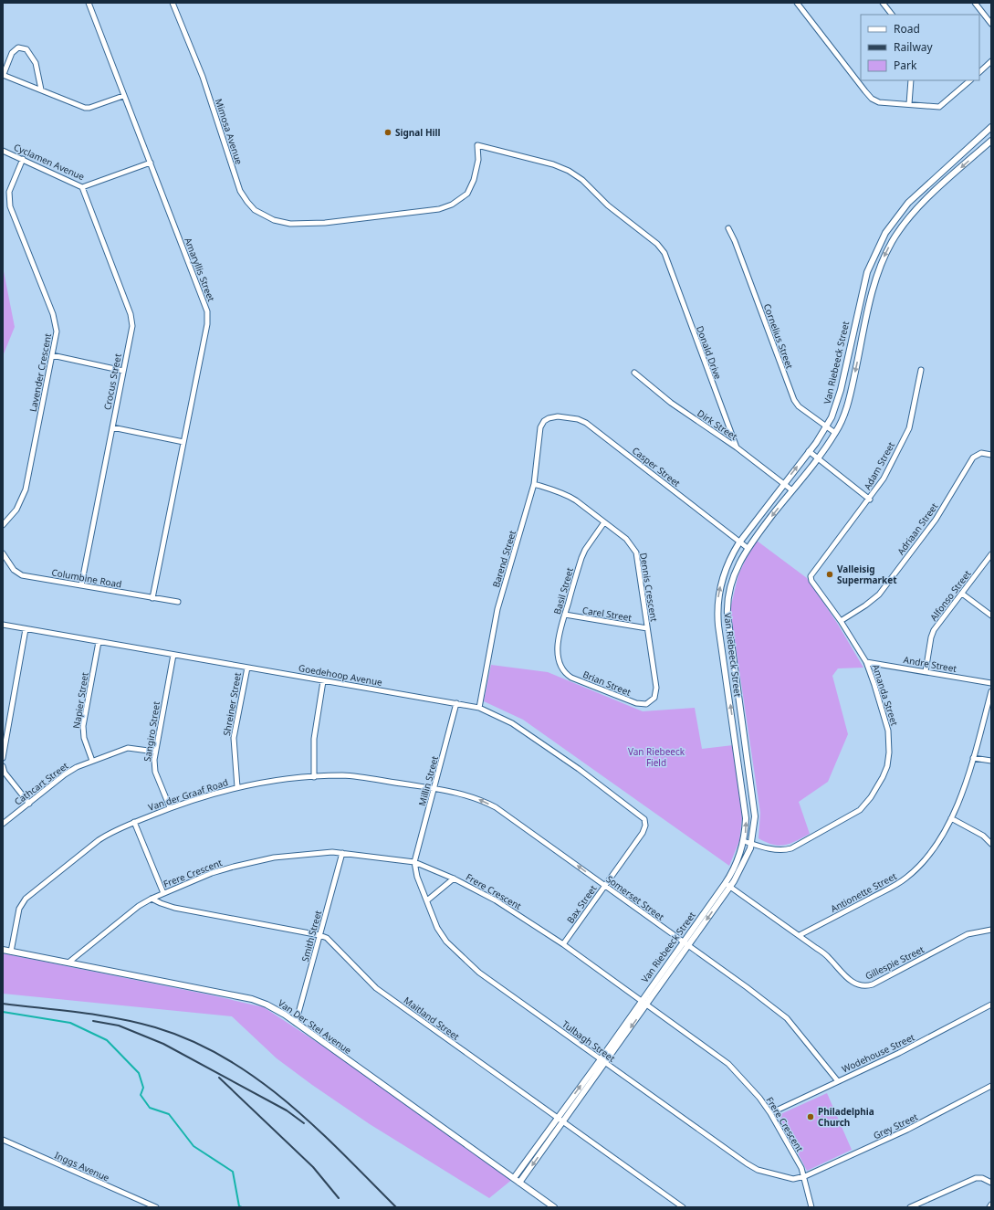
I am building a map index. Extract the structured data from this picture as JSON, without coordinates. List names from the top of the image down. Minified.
{"streets":{"street":["Mimosa Avenue","Cyclamen Avenue","Amaryllis Street","Cornelius Street","Donald Drive","Van Riebeeck Street","Lavender Crescent","Crocus Street","Dirk Street","Adam Street","Casper Street","Adriaan Street","Barend Street","Columbine Road","Dennis Crescent","Basil Street","Alfonso Street","Carel Street","Andre Street","Goedehoop Avenue","Brian Street","Amanda Street","Napier Street","Shreiner Street","Sangiro Street","Millin Street","Cathcart Street","Van der Graaf Road","Frere Crescent","Antionette Street","Somerset Street","Bax Street","Smith Street","Gillespie Street","Maitland Street","Van Der Stel Avenue","Tulbagh Street","Wodehouse Street","Grey Street","Inggs Avenue"]},"crossings":[["Mimosa Avenue","Donald Drive"],["Cyclamen Avenue","Amaryllis Street"],["Cyclamen Avenue","Lavender Crescent"],["Cyclamen Avenue","Crocus Street"],["Amaryllis Street","Columbine Road"],["Cornelius Street","Van Riebeeck Street"],["Donald Drive","Dirk Street"],["Van Riebeeck Street","Dirk Street"],["Van Riebeeck Street","Casper Street"],["Van Riebeeck Street","Amanda Street"],["Van Riebeeck Street","Frere Crescent"],["Van Riebeeck Street","Somerset Street"],["Van Riebeeck Street","Gillespie Street"],["Van Riebeeck Street","Maitland Street"],["Van Riebeeck Street","Van Der Stel Avenue"],["Van Riebeeck Street","Tulbagh Street"],["Crocus Street","Columbine Road"],["Adam Street","Amanda Street"],["Casper Street","Barend Street"],["Adriaan Street","Amanda Street"],["Barend Street","Dennis Crescent"],["Barend Street","Goedehoop Avenue"],["Dennis Crescent","Basil Street"],["Dennis Crescent","Carel Street"],["Dennis Crescent","Brian Street"],["Basil Street","Carel Street"],["Basil Street","Brian Street"],["Alfonso Street","Andre Street"],["Andre Street","Amanda Street"],["Goedehoop Avenue","Napier Street"],["Goedehoop Avenue","Shreiner Street"],["Goedehoop Avenue","Sangiro Street"],["Goedehoop Avenue","Millin Street"],["Goedehoop Avenue","Bax Street"],["Napier Street","Cathcart Street"],["Shreiner Street","Van der Graaf Road"],["Sangiro Street","Cathcart Street"],["Sangiro Street","Van der Graaf Road"],["Millin Street","Van der Graaf Road"],["Millin Street","Frere Crescent"],["Millin Street","Somerset Street"],["Millin Street","Tulbagh Street"],["Van der Graaf Road","Somerset Street"],["Van der Graaf Road","Van Der Stel Avenue"],["Frere Crescent","Bax Street"],["Frere Crescent","Smith Street"],["Frere Crescent","Maitland Street"],["Frere Crescent","Van Der Stel Avenue"],["Frere Crescent","Tulbagh Street"],["Frere Crescent","Wodehouse Street"],["Frere Crescent","Grey Street"],["Antionette Street","Gillespie Street"],["Somerset Street","Bax Street"],["Somerset Street","Wodehouse Street"],["Smith Street","Maitland Street"],["Smith Street","Van Der Stel Avenue"],["Tulbagh Street","Grey Street"]],"one_way":["Somerset Street"],"parks":["Van Riebeeck Field"],"places":["Signal Hill","Valleisig Supermarket","Philadelphia Church"],"legend":["Road","Railway","Park"]}
